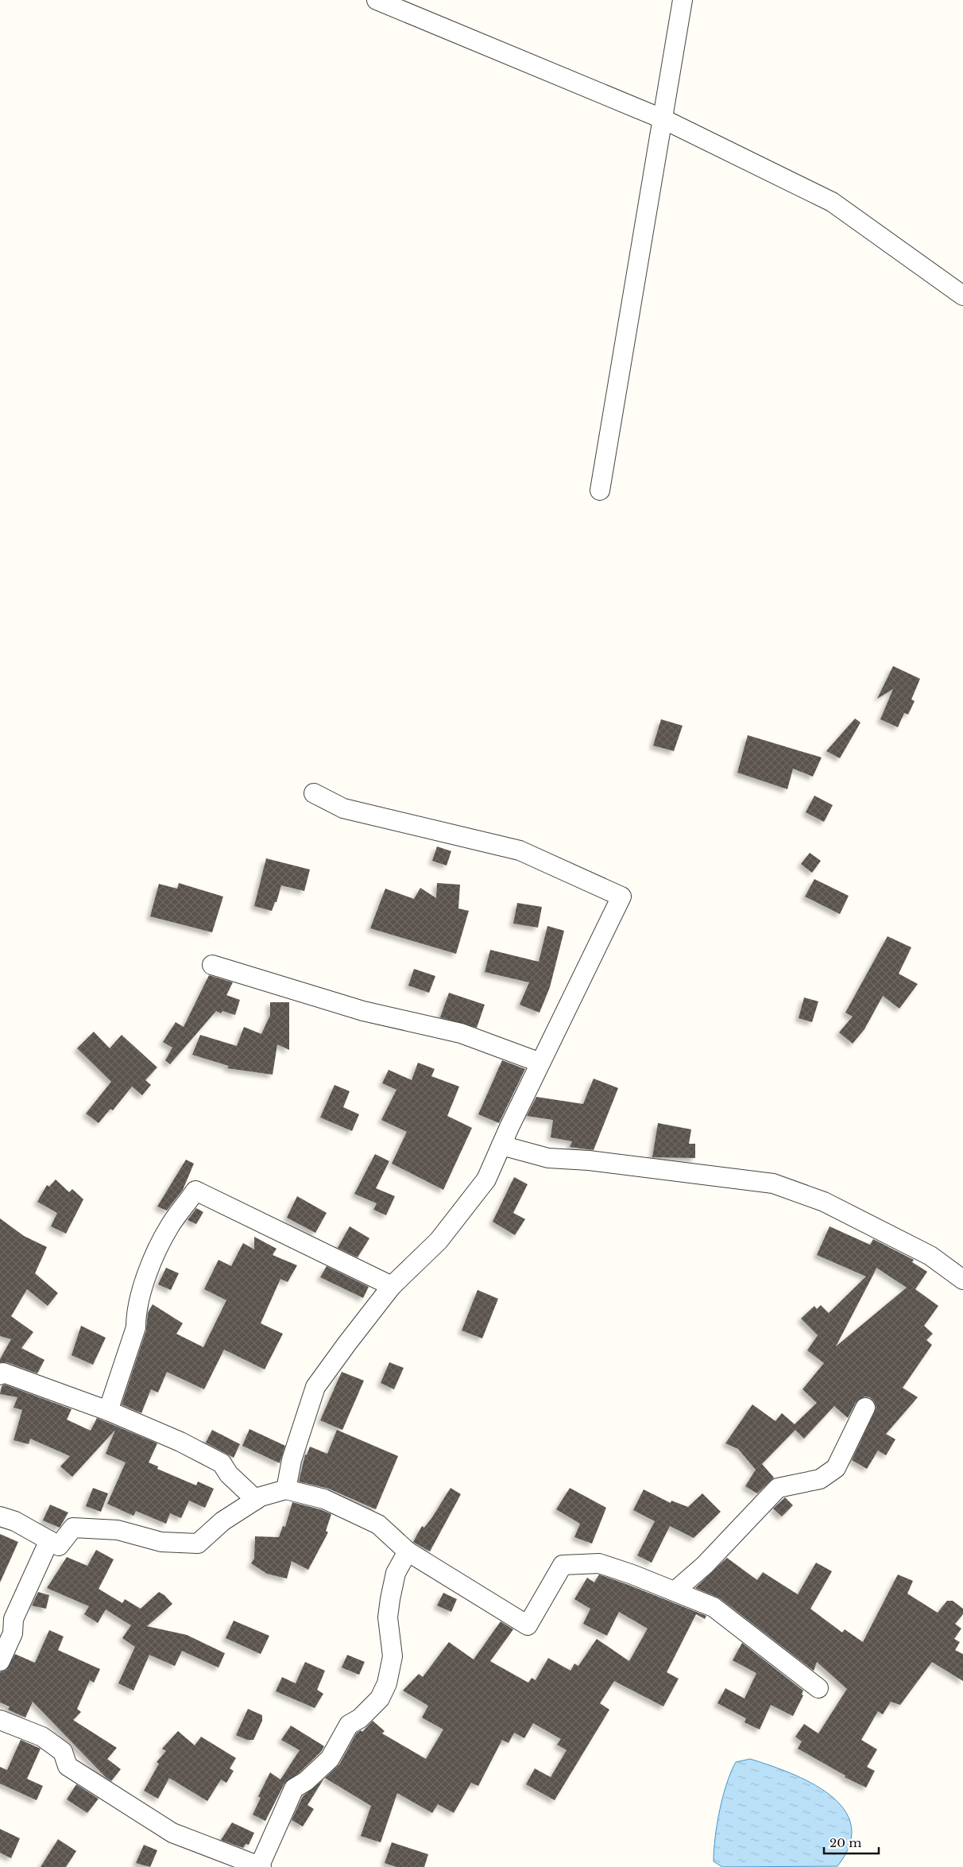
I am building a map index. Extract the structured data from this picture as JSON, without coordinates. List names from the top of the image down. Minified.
{"scale_bar":"20 m"}
